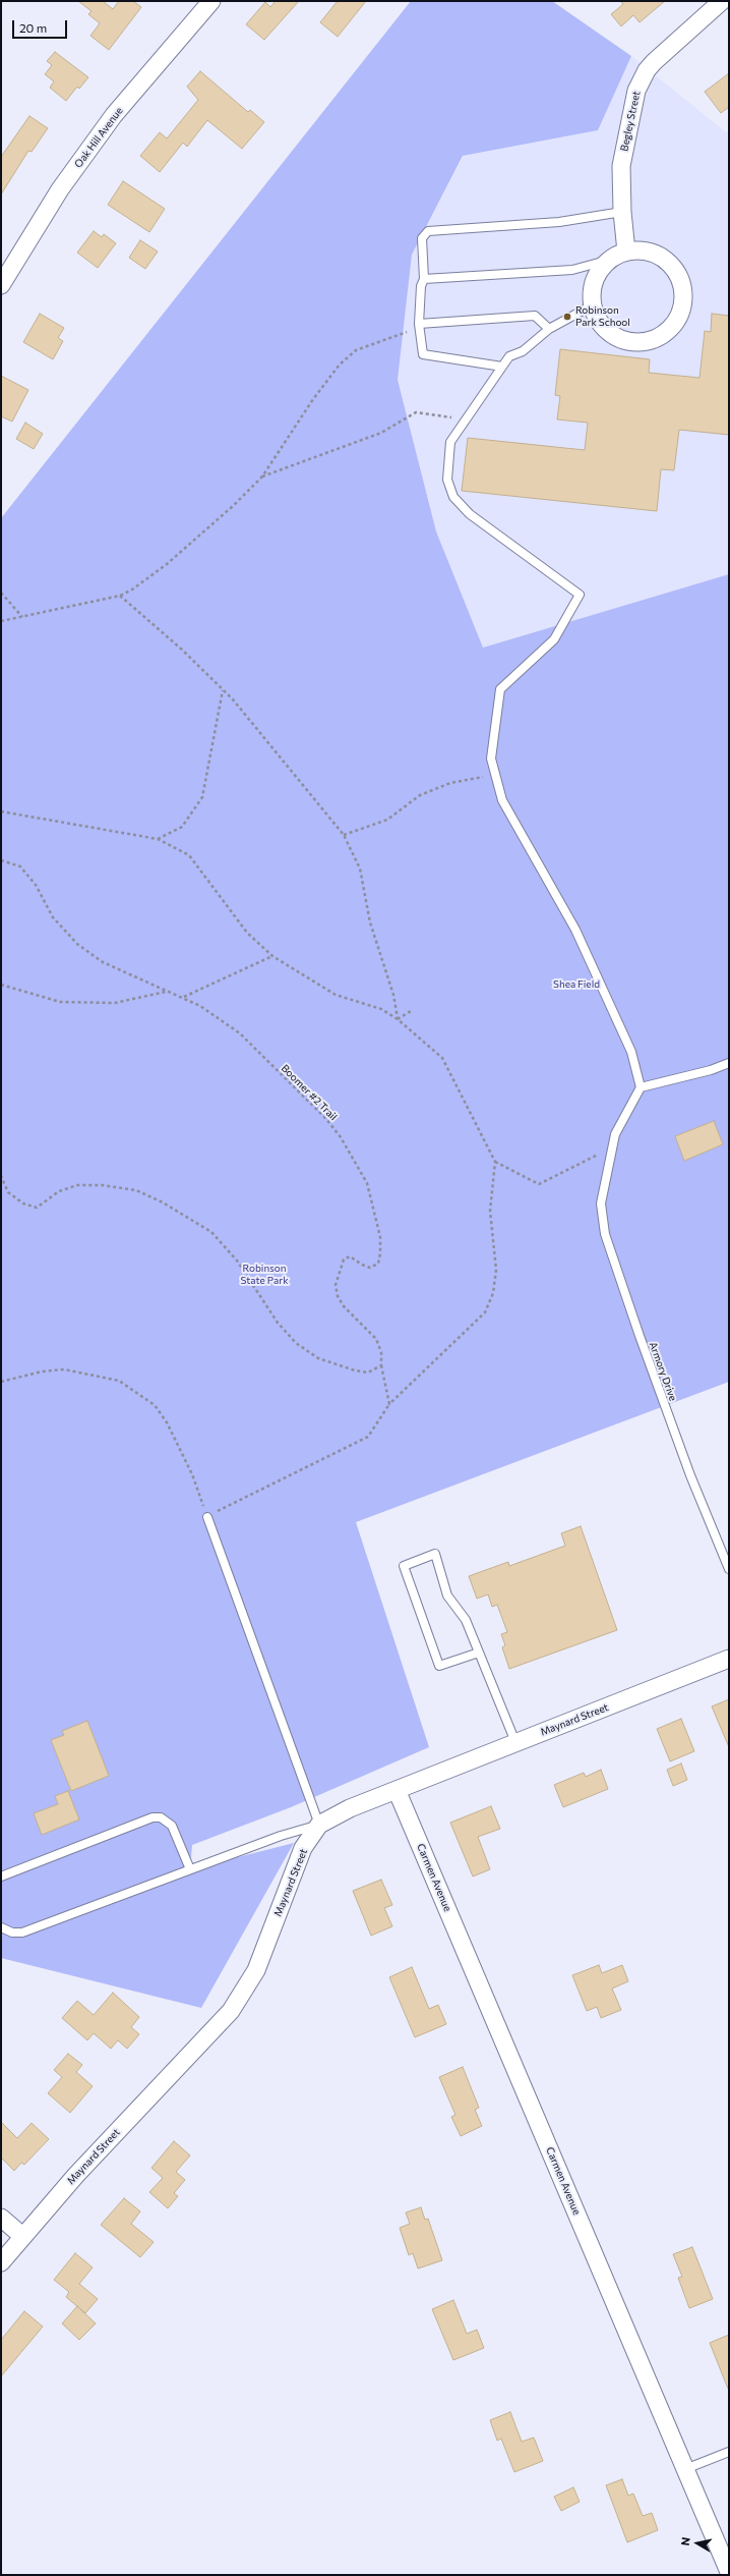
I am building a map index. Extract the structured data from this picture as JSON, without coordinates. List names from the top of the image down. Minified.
{"streets":{"street":["Begley Street","Oak Hill Avenue","Maynard Street","Carmen Avenue"],"lane":["Armory Drive"],"path":["Boomer #2 Trail"]},"crossings":[["Maynard Street","Carmen Avenue"]],"parks":["Shea Field","Robinson State Park"],"places":["Robinson Park School"],"scale_bar":"20 m","north":"left"}
